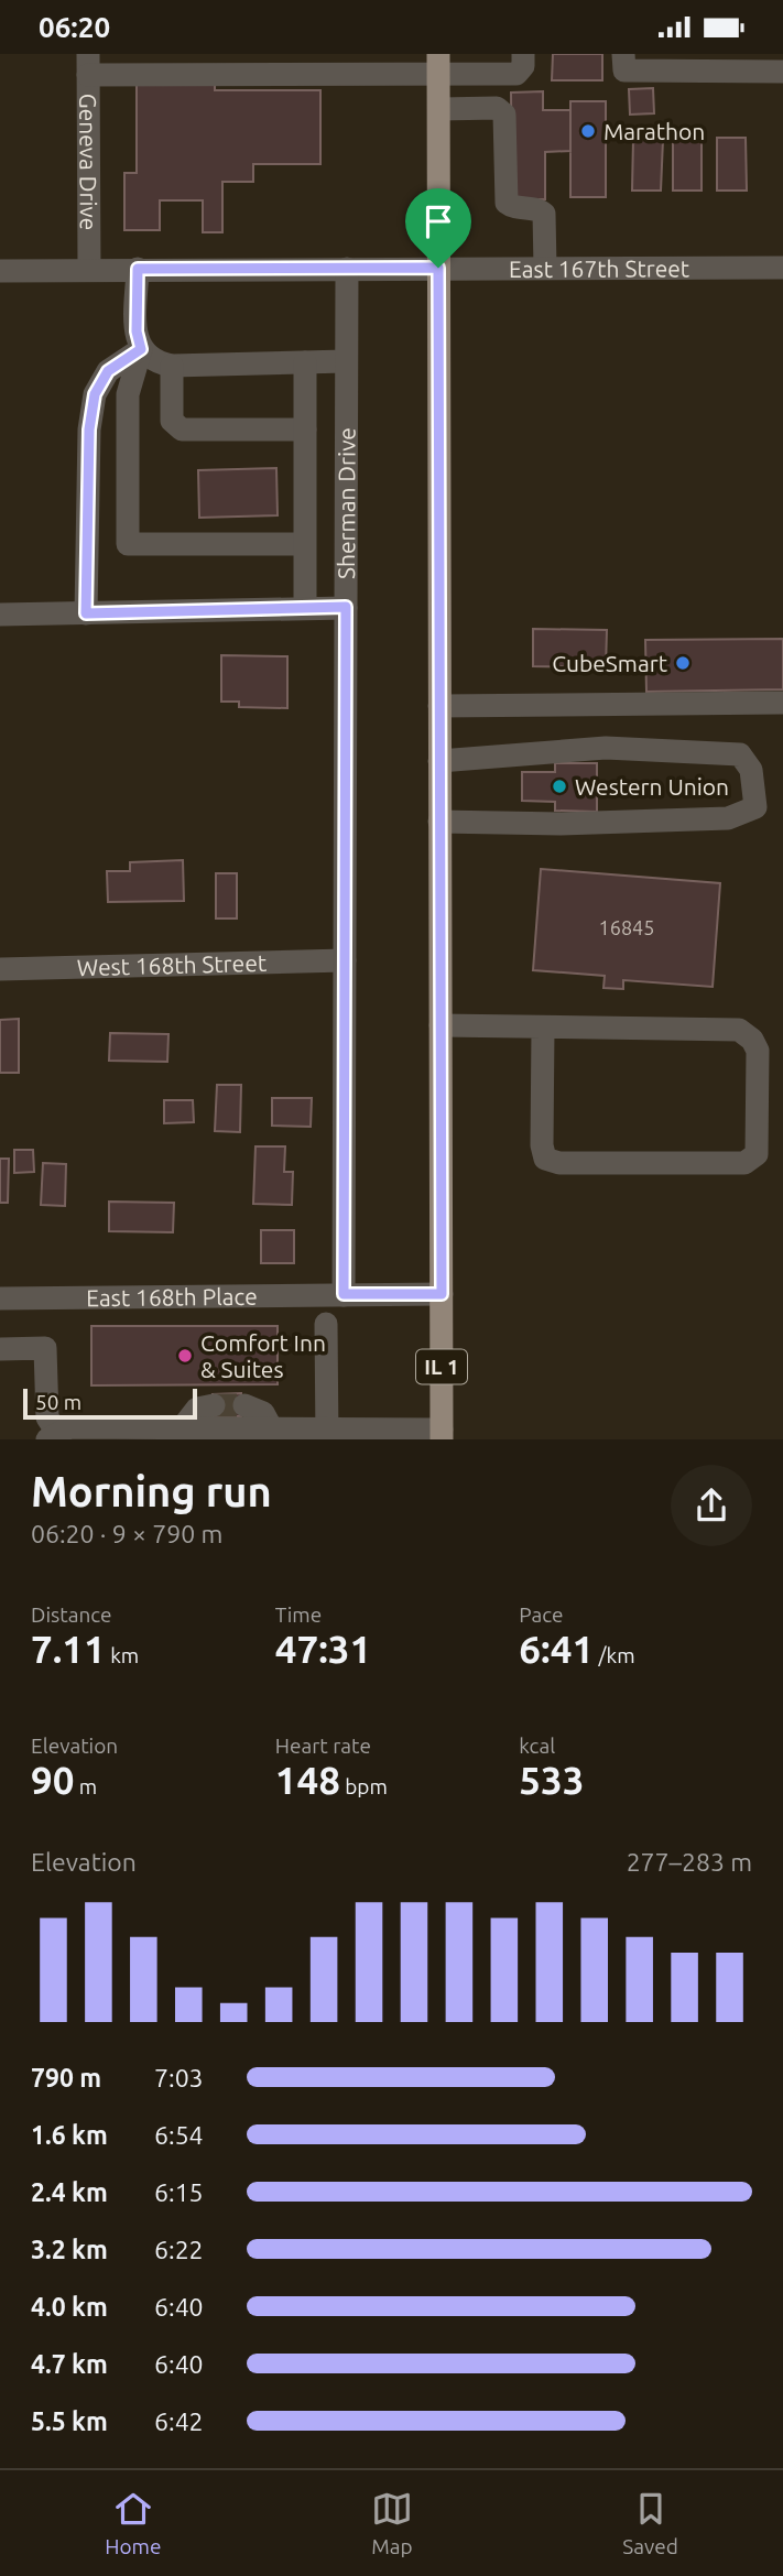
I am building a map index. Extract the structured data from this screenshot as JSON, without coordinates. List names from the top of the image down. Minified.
{"streets":{"main road":["IL 1"],"street":["Geneva Drive","East 167th Street","Sherman Drive","West 168th Street","East 168th Place"]},"crossings":[["Geneva Drive","East 167th Street"],["East 167th Street","Sherman Drive"],["East 167th Street","IL 1"],["Sherman Drive","West 168th Street"],["Sherman Drive","East 168th Place"],["East 168th Place","IL 1"]],"places":["Marathon","CubeSmart","Western Union","Comfort Inn & Suites"],"house_numbers":["16845"],"scale_bar":"50 m","page":{"status":"06:20","scale":"50 m","heading":["Morning run","06:20 · 9 × 790 m"],"stats":[["Distance","7.11 km"],["Time","47:31"],["Pace","6:41 /km"],["Elevation","90 m"],["Heart rate","148 bpm"],["kcal","533"]],"chart":["Elevation","277–283 m"],"list":[{"name":"790 m","note":"7:03"},{"name":"1.6 km","note":"6:54"},{"name":"2.4 km","note":"6:15"},{"name":"3.2 km","note":"6:22"},{"name":"4.0 km","note":"6:40"},{"name":"4.7 km","note":"6:40"},{"name":"5.5 km","note":"6:42"}],"tabs":["Home","Map","Saved"]}}
